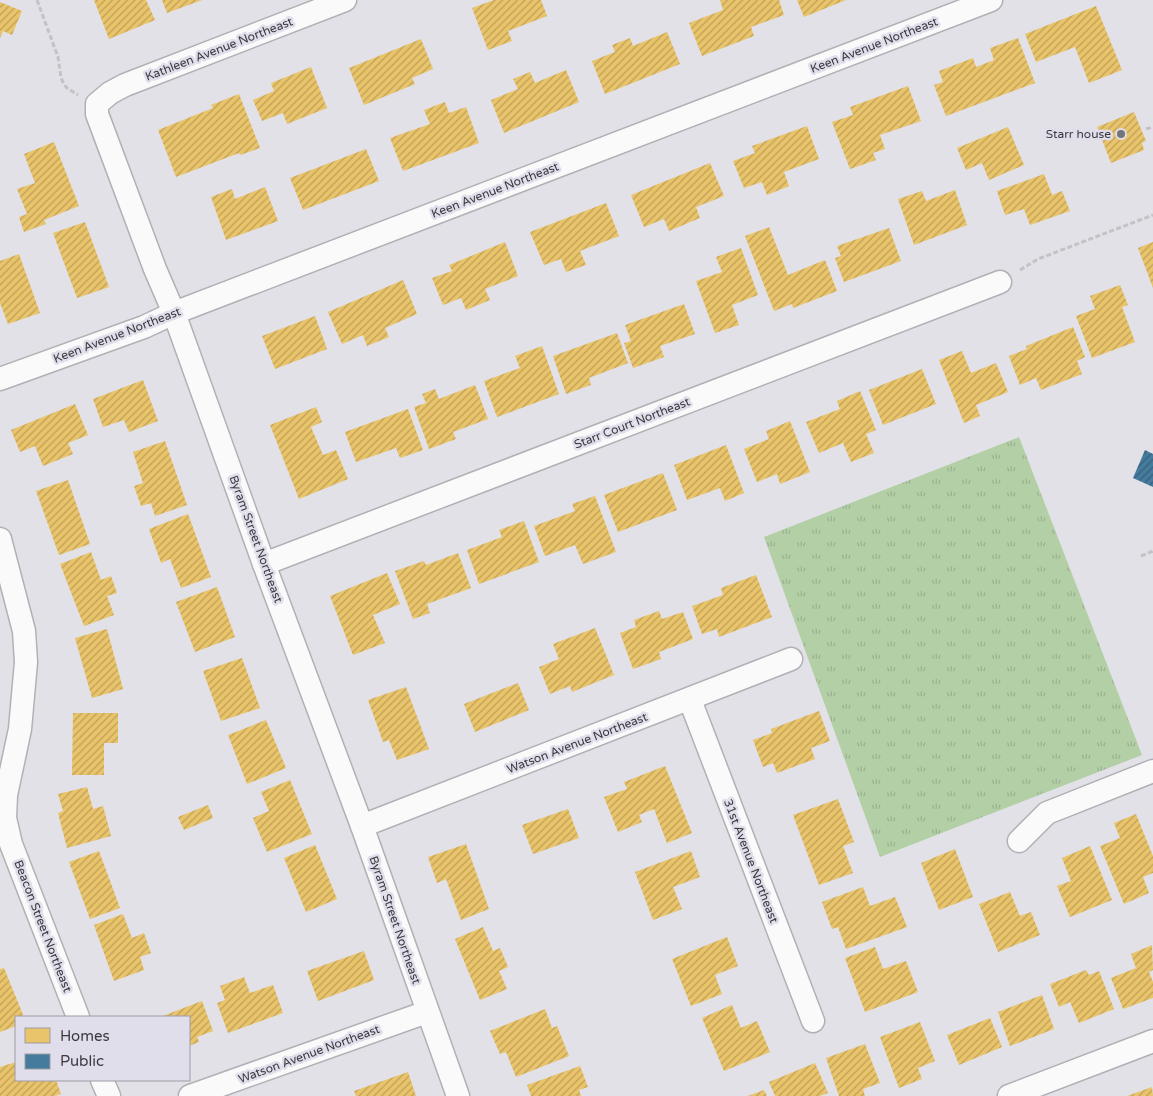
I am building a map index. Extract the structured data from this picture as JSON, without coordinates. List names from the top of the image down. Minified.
{"streets":{"street":["Keen Avenue Northeast","Kathleen Avenue Northeast","Starr Court Northeast","Byram Street Northeast","Watson Avenue Northeast","31st Avenue Northeast","Beacon Street Northeast"]},"crossings":[["Keen Avenue Northeast","Byram Street Northeast"],["Kathleen Avenue Northeast","Byram Street Northeast"],["Starr Court Northeast","Byram Street Northeast"],["Byram Street Northeast","Watson Avenue Northeast"],["Watson Avenue Northeast","31st Avenue Northeast"]],"places":["Starr house"],"legend":["Homes","Public"]}
